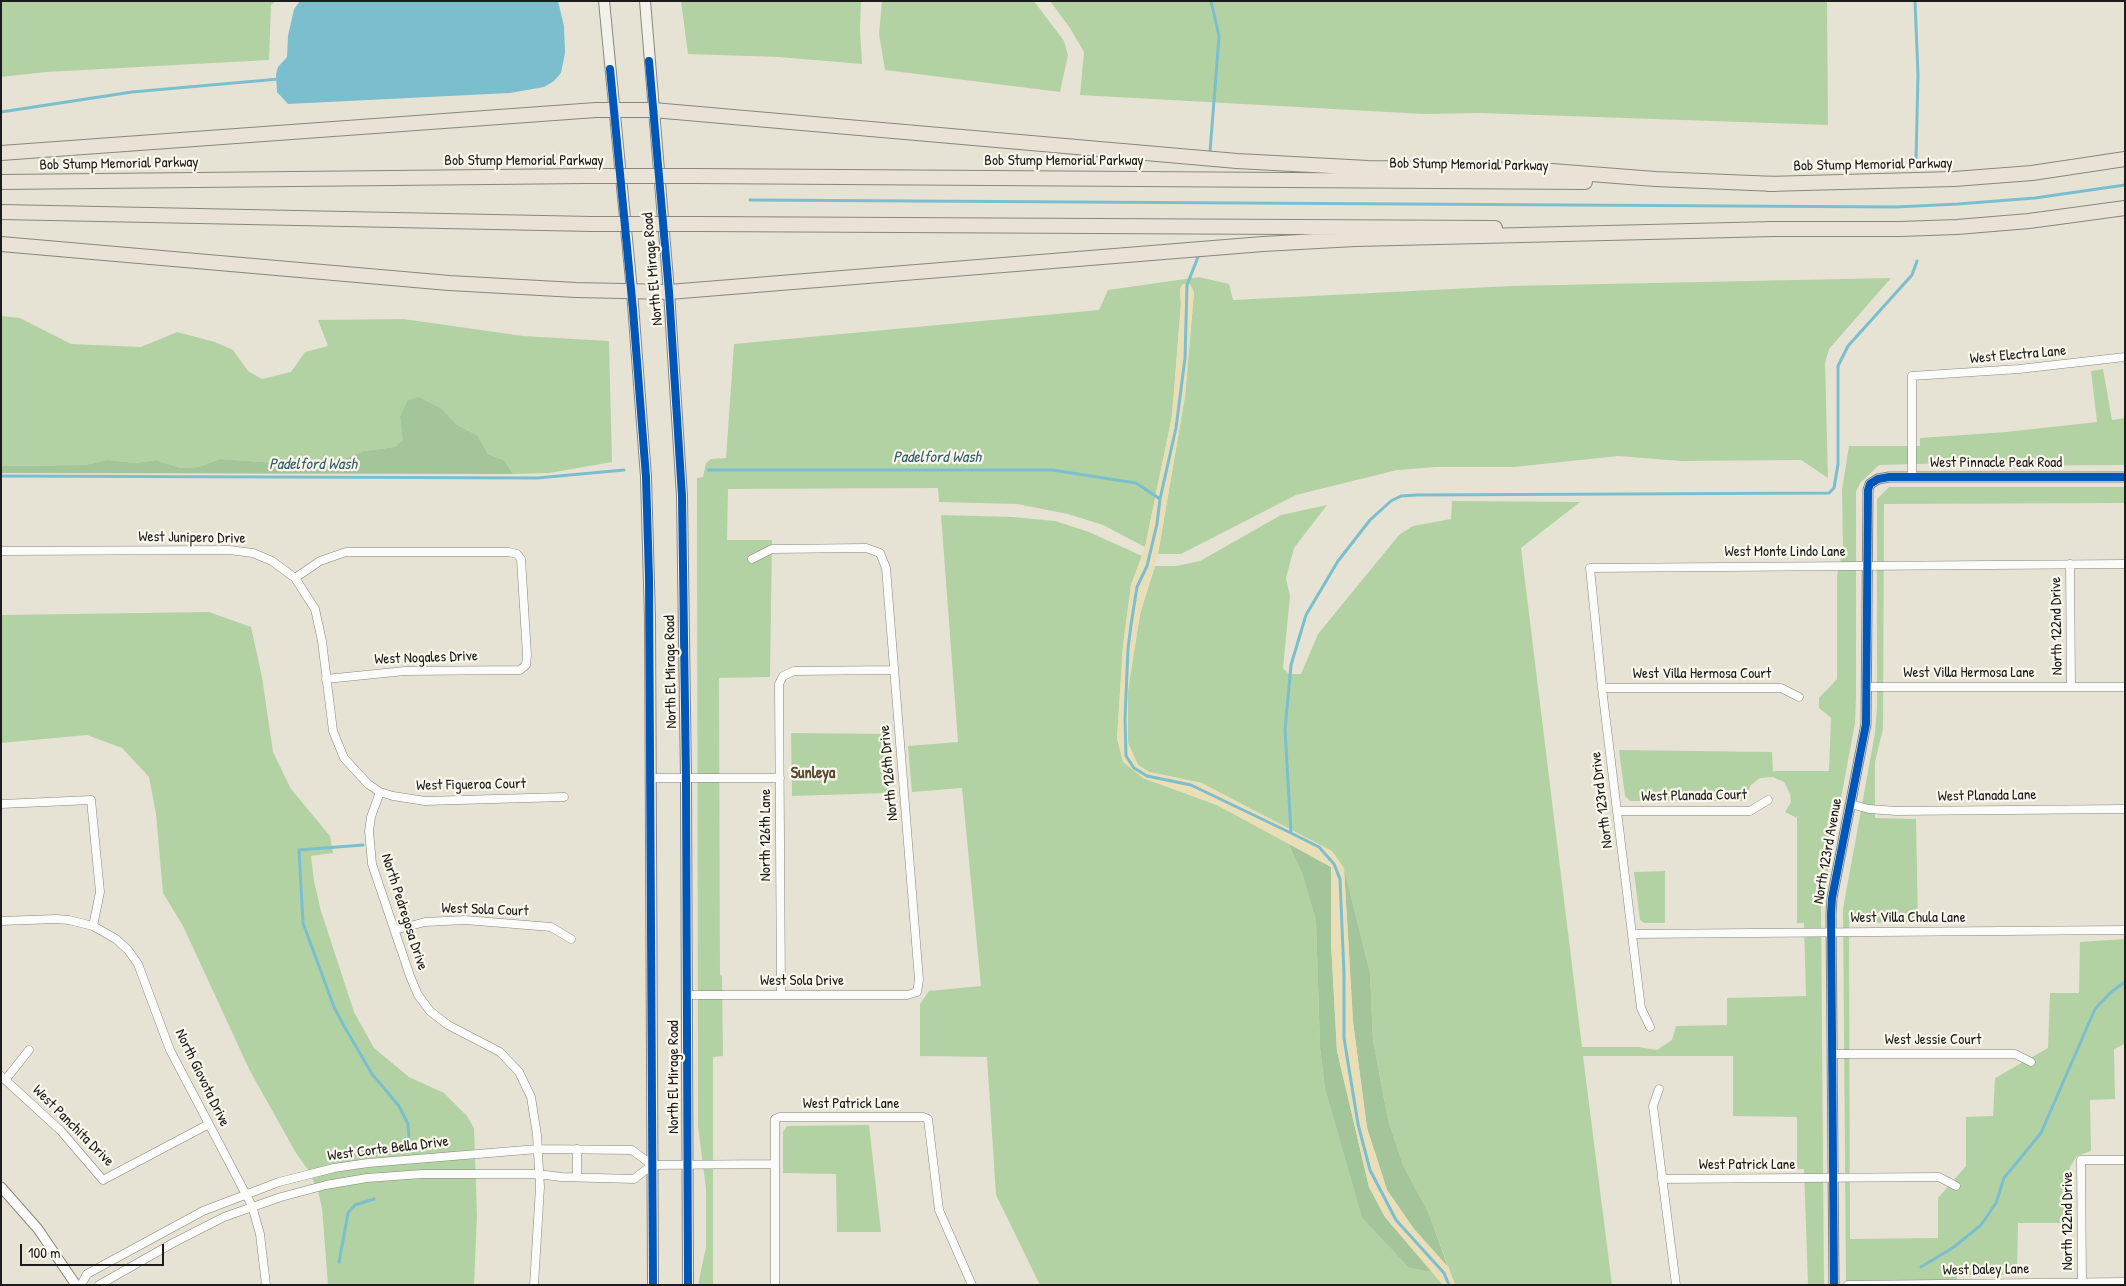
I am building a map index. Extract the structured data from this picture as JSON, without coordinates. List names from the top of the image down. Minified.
{"streets":{"highway":["Bob Stump Memorial Parkway"],"main road":["North El Mirage Road"],"street":["West Electra Lane","West Pinnacle Peak Road","West Junipero Drive","West Monte Lindo Lane","North 122nd Drive","West Nogales Drive","West Villa Hermosa Lane","West Villa Hermosa Court","North 126th Drive","West Figueroa Court","West Planada Court","West Planada Lane","North 123rd Drive","North 126th Lane","North 123rd Avenue","West Sola Court","North Pedregosa Drive","West Villa Chula Lane","West Sola Drive","West Jessie Court","North Giovota Drive","West Patrick Lane","West Panchita Drive","West Corte Bella Drive","West Daley Lane"]},"crossings":[["North El Mirage Road","West Sola Drive"],["North El Mirage Road","West Corte Bella Drive"],["West Electra Lane","West Pinnacle Peak Road"],["West Pinnacle Peak Road","North 123rd Avenue"],["West Junipero Drive","West Nogales Drive"],["West Monte Lindo Lane","North 122nd Drive"],["West Monte Lindo Lane","North 123rd Drive"],["West Monte Lindo Lane","North 123rd Avenue"],["North 122nd Drive","West Villa Hermosa Lane"],["North 122nd Drive","West Daley Lane"],["West Villa Hermosa Lane","North 123rd Avenue"],["West Villa Hermosa Court","North 123rd Drive"],["North 126th Drive","North 126th Lane"],["North 126th Drive","West Sola Drive"],["West Figueroa Court","North Pedregosa Drive"],["West Planada Court","North 123rd Drive"],["West Planada Lane","North 123rd Avenue"],["North 123rd Drive","West Villa Chula Lane"],["North 126th Lane","West Sola Drive"],["North 123rd Avenue","West Villa Chula Lane"],["North 123rd Avenue","West Jessie Court"],["North 123rd Avenue","West Patrick Lane"],["West Sola Court","North Pedregosa Drive"],["North Pedregosa Drive","West Corte Bella Drive"],["North Giovota Drive","West Panchita Drive"],["North Giovota Drive","West Corte Bella Drive"]],"districts":["Sunleya"],"water":["Padelford Wash"],"scale_bar":"100 m"}
